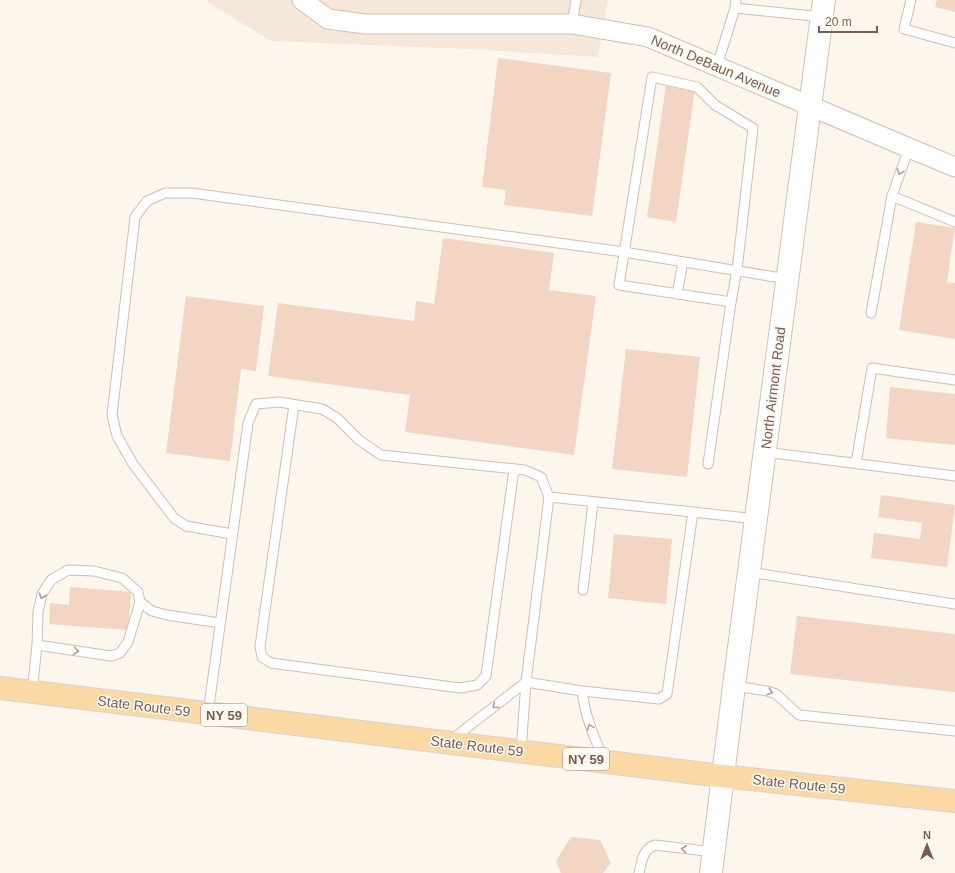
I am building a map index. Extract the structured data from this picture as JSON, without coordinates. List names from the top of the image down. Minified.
{"streets":{"main road":["State Route 59","NY 59"],"street":["North DeBaun Avenue","North Airmont Road"]},"crossings":[["North DeBaun Avenue","North Airmont Road"],["North Airmont Road","State Route 59"]],"scale_bar":"20 m","north":"top"}
